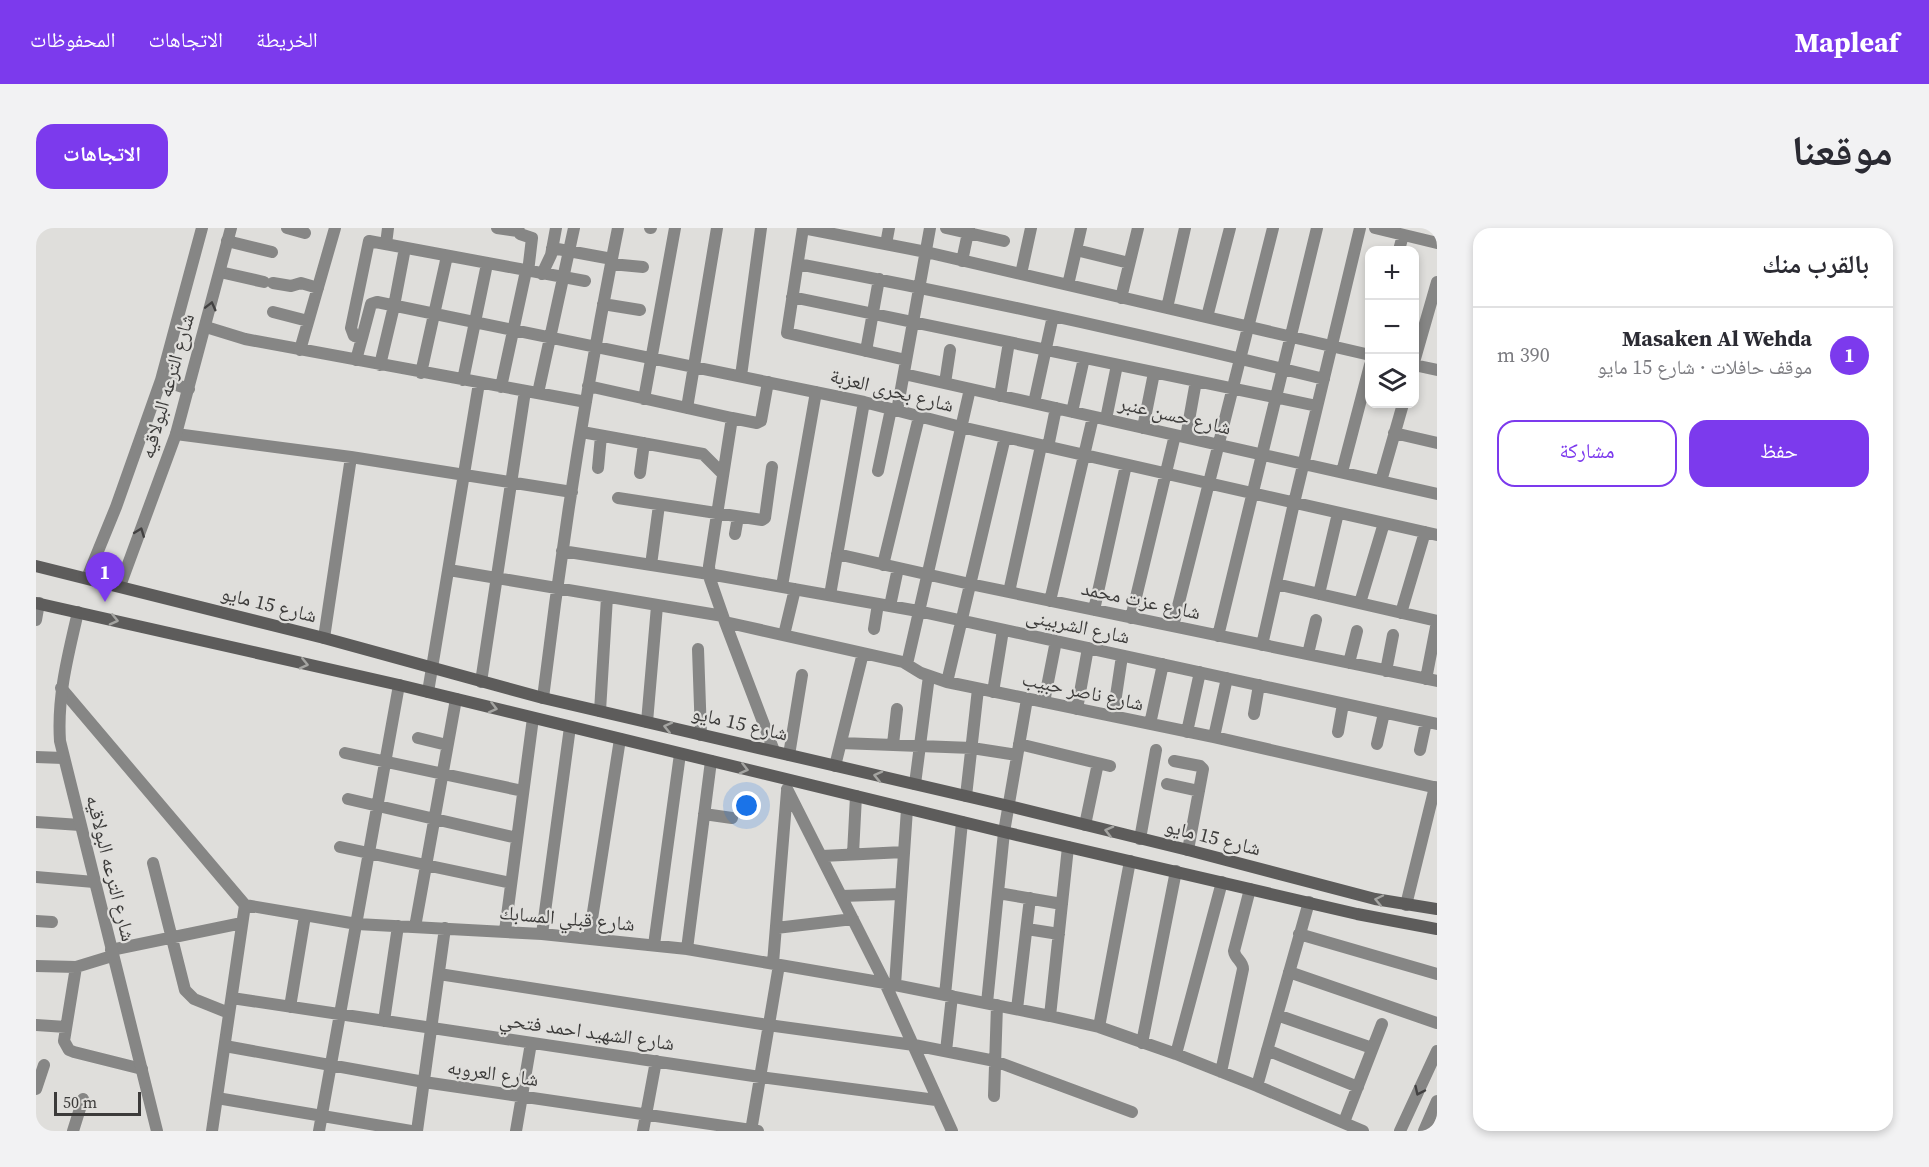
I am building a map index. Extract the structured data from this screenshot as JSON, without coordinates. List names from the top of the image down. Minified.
{"streets":{"main road":["شارع 15 مايو"],"street":["شارع الترعه البولاقيه","شارع بحرى العزبة","شارع حسن عنبر","شارع عزت محمد","شارع الشربينى","شارع ناصر حبيب","شارع قبلي المسابك","شارع الشهيد احمد فتحي","شارع العروبه"]},"crossings":[["شارع الترعه البولاقيه","شارع 15 مايو"]],"scale_bar":"50 m","page":{"header":"Mapleaf","nav":["الخريطة","الاتجاهات","المحفوظات"],"title":"موقعنا","buttons":["الاتجاهات",["حفظ","مشاركة"]],"heading":"بالقرب منك","map_buttons":["+","−"],"list":[{"mark":"1","name":"Masaken Al Wehda","note":"موقف حافلات · شارع 15 مايو","value":"390 m"}],"pins":"1","scale":"50 m"}}
